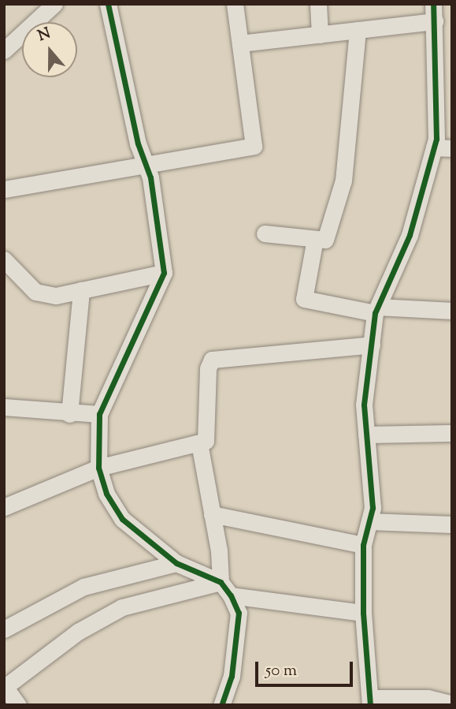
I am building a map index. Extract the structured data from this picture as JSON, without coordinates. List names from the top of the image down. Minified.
{"scale_bar":"50 m","north":"top"}
